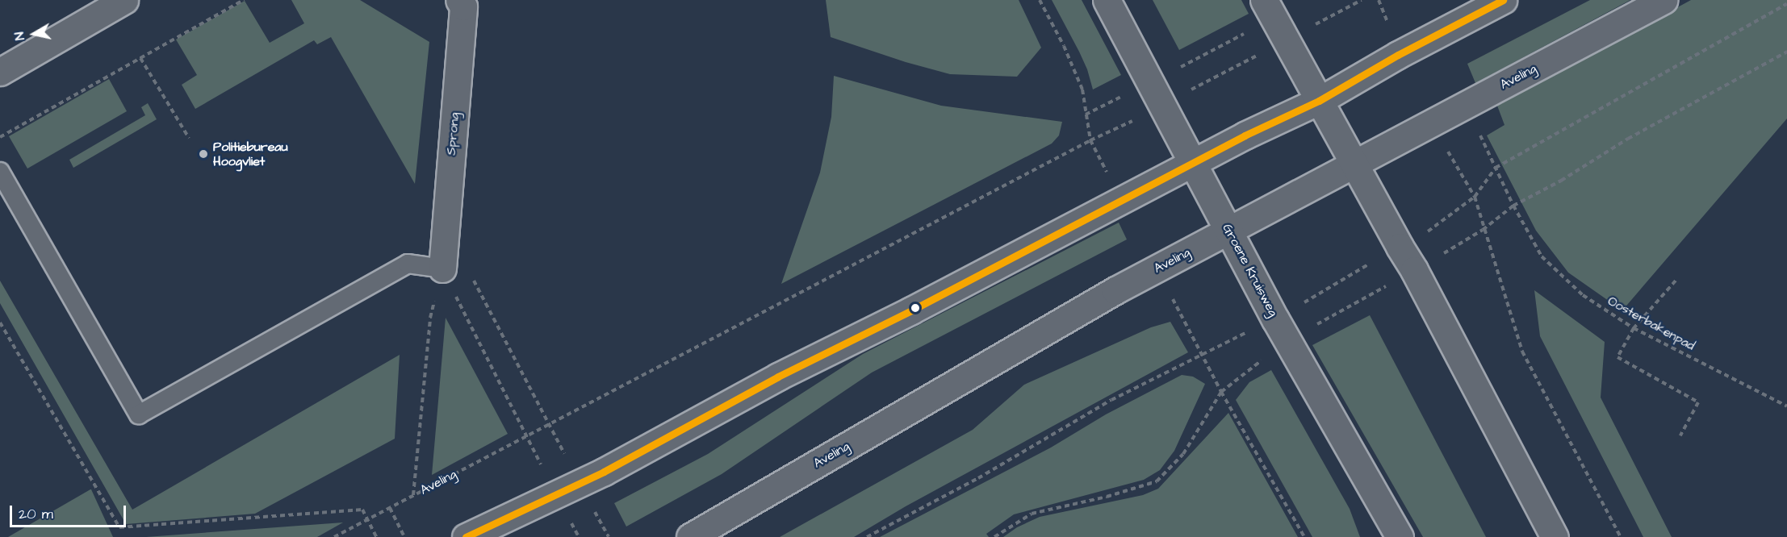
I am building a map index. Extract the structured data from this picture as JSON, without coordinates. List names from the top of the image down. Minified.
{"streets":{"main road":["Aveling","Sprong","Groene Kruisweg"],"path":["Oosterbakenpad"]},"crossings":[["Aveling","Groene Kruisweg"]],"places":["Politiebureau Hoogvliet"],"scale_bar":"20 m","north":"left"}
